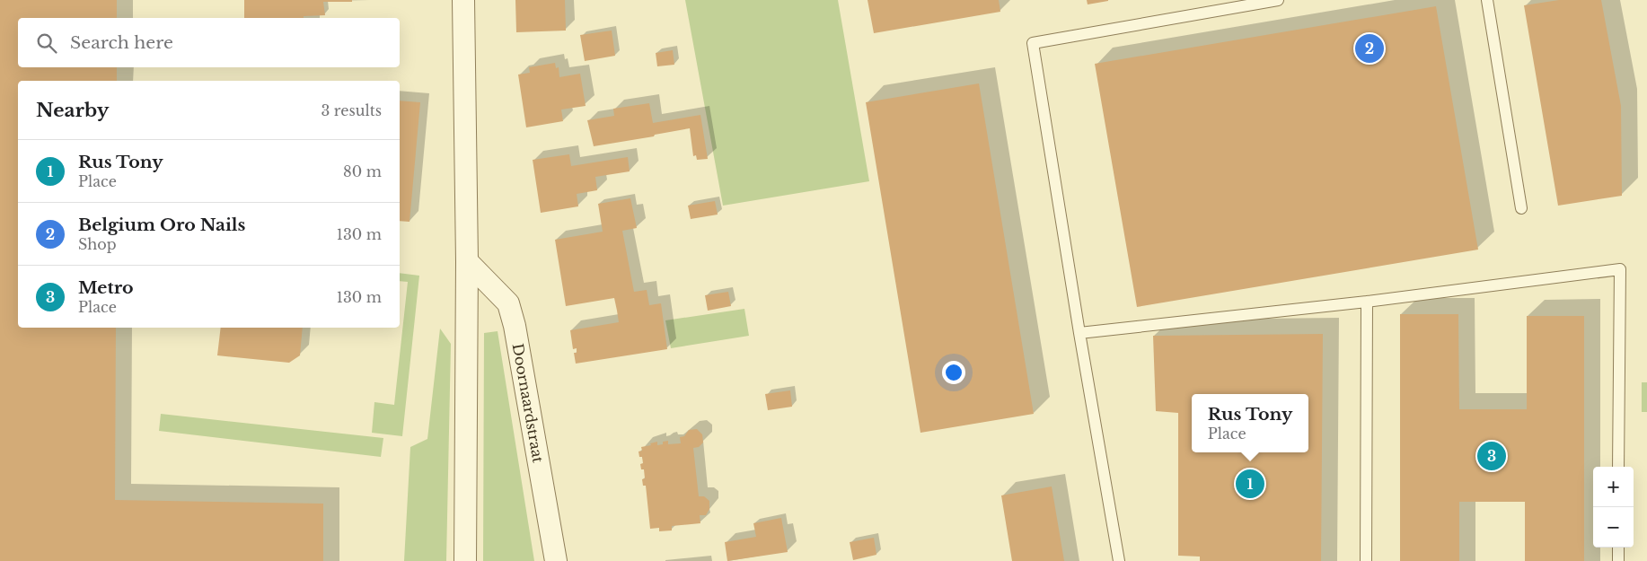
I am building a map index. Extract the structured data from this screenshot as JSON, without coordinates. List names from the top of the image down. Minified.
{"streets":{"street":["Doornaardstraat"]},"page":{"search":"Search here","pins":["2","3","1"],"heading":["Nearby","3 results"],"list":[{"mark":"1","name":"Rus Tony","note":"Place","value":"80 m"},{"mark":"2","name":"Belgium Oro Nails","note":"Shop","value":"130 m"},{"mark":"3","name":"Metro","note":"Place","value":"130 m"}],"popup":["Rus Tony","Place"],"map_buttons":["+","−"]}}
